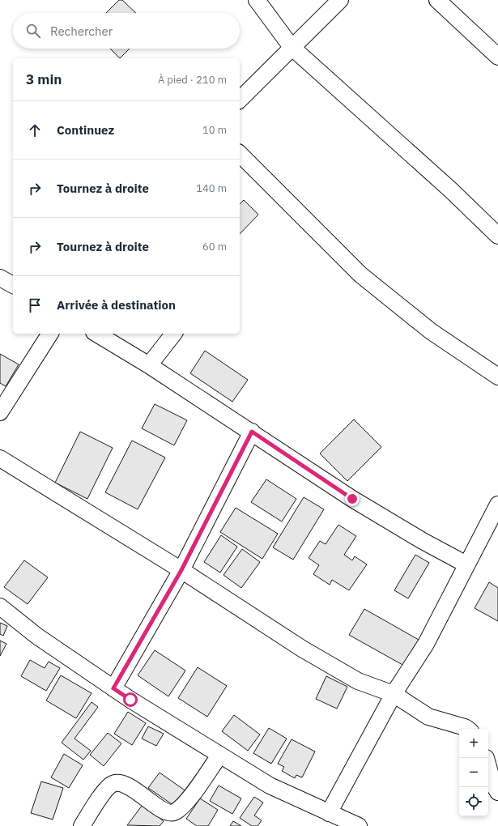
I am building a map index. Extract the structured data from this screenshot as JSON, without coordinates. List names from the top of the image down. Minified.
{"page":{"search":"Rechercher","heading":["3 min","À pied · 210 m"],"list":[["Continuez","10 m"],["Tournez à droite","140 m"],["Tournez à droite","60 m"],"Arrivée à destination"],"map_buttons":["+","−"]}}
